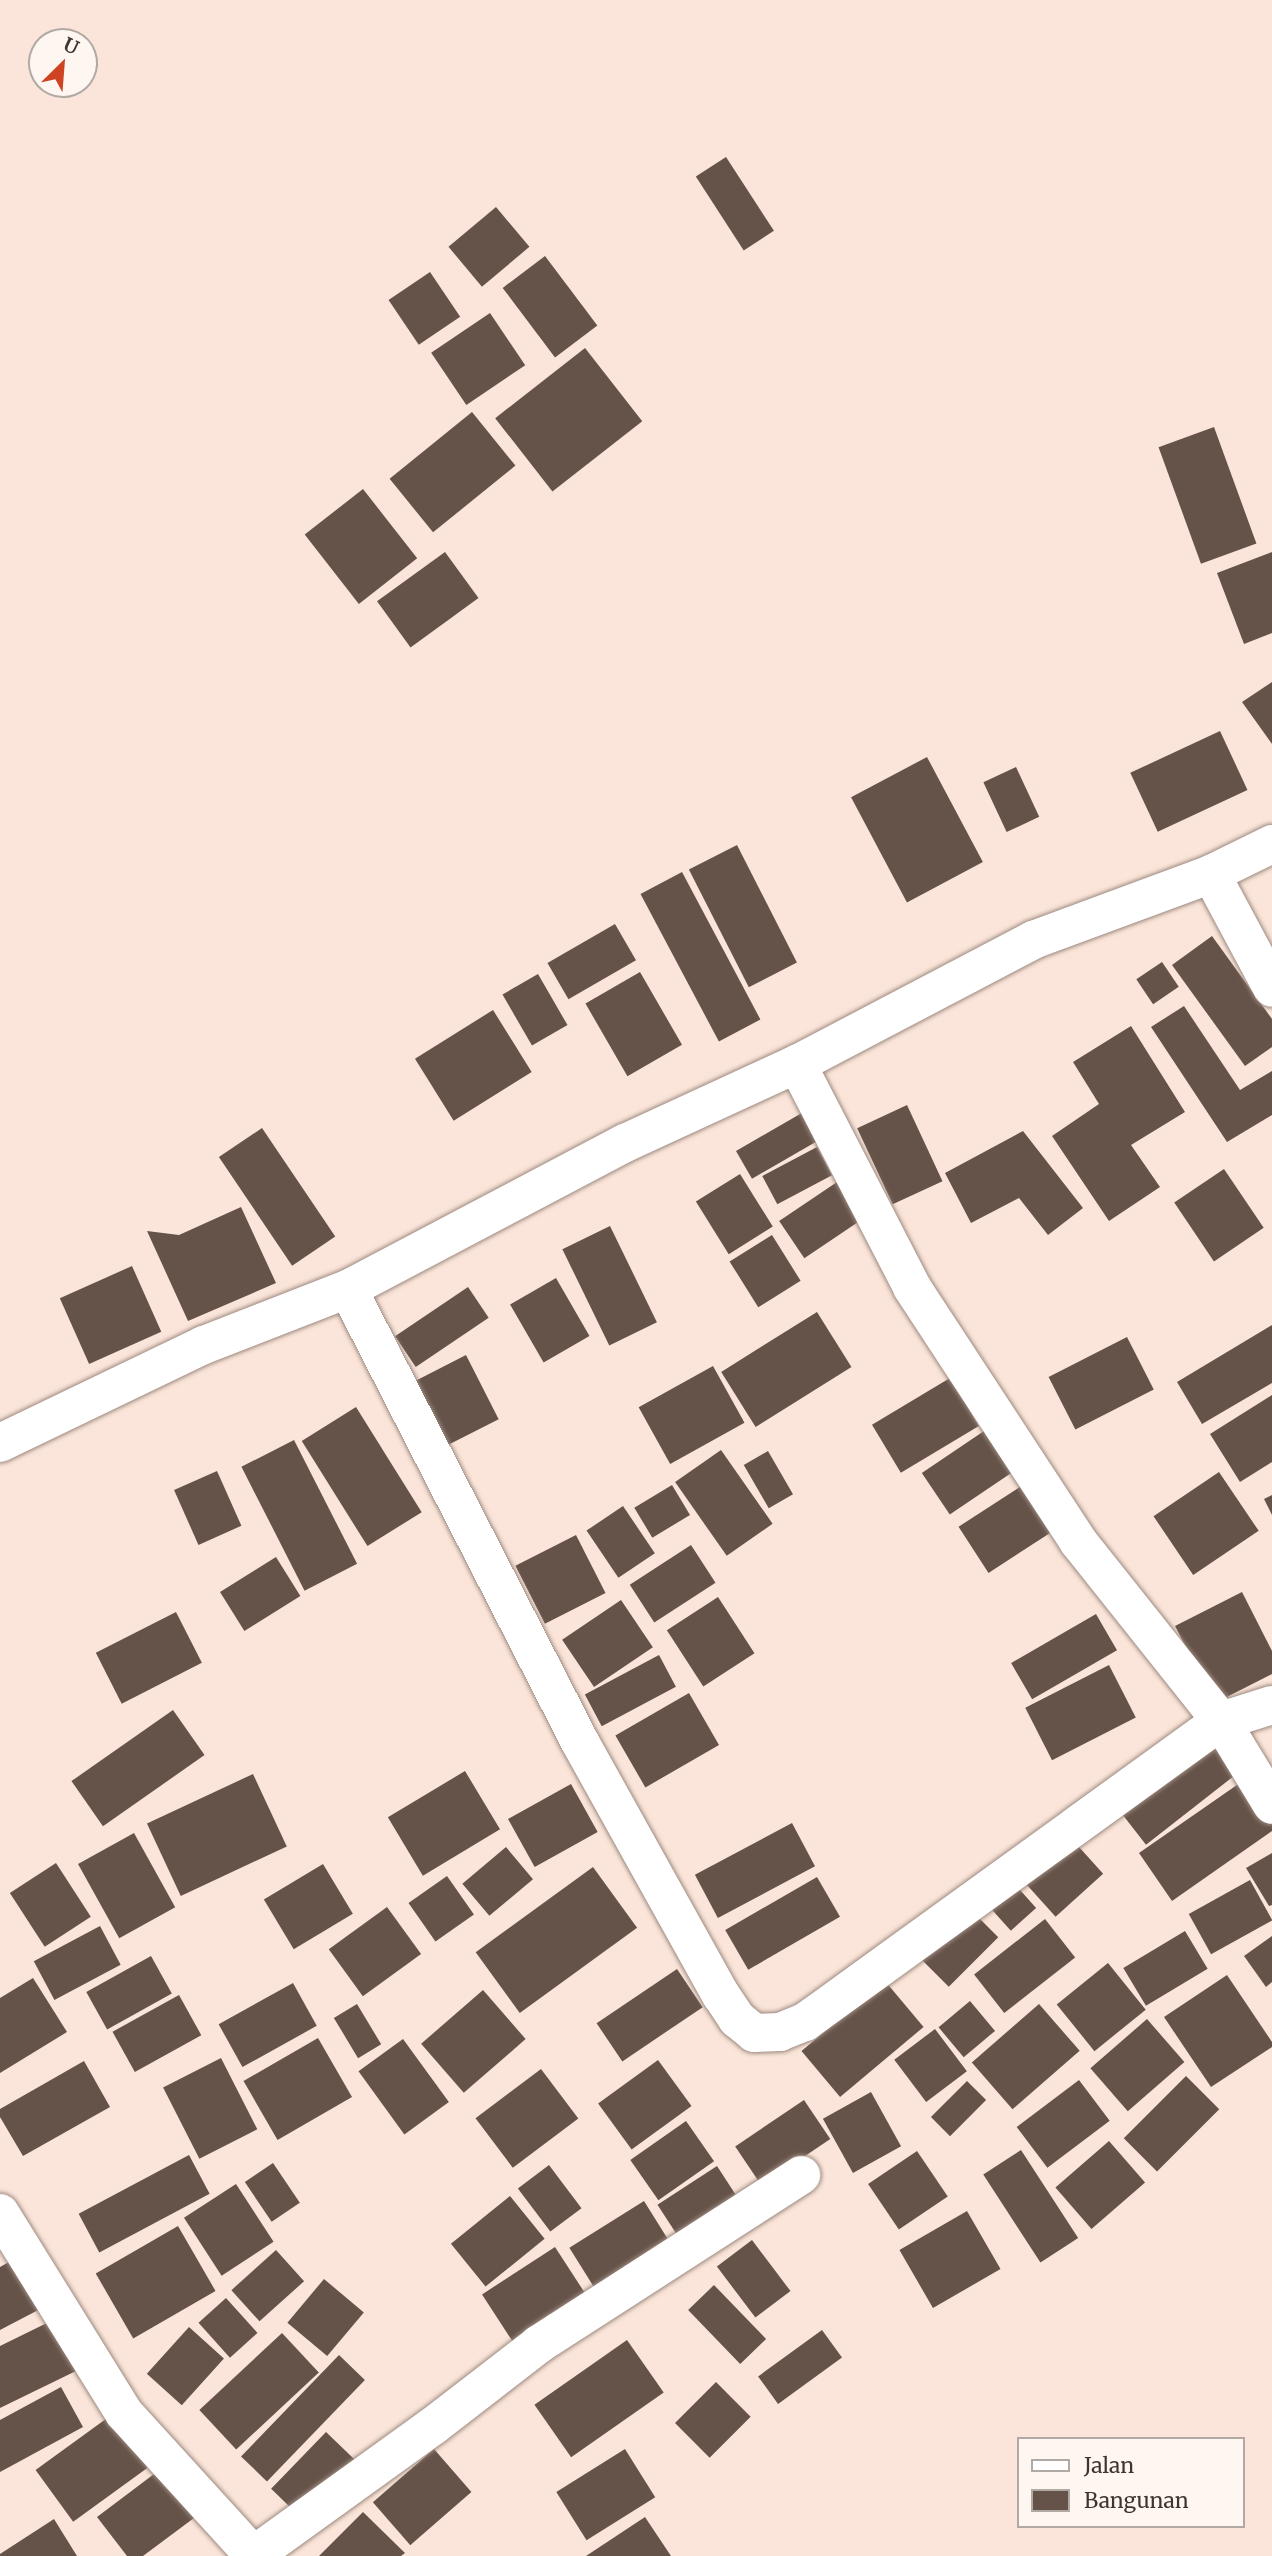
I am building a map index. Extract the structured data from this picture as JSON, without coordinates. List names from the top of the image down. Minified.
{"legend":["Jalan","Bangunan"],"north":"top right"}
